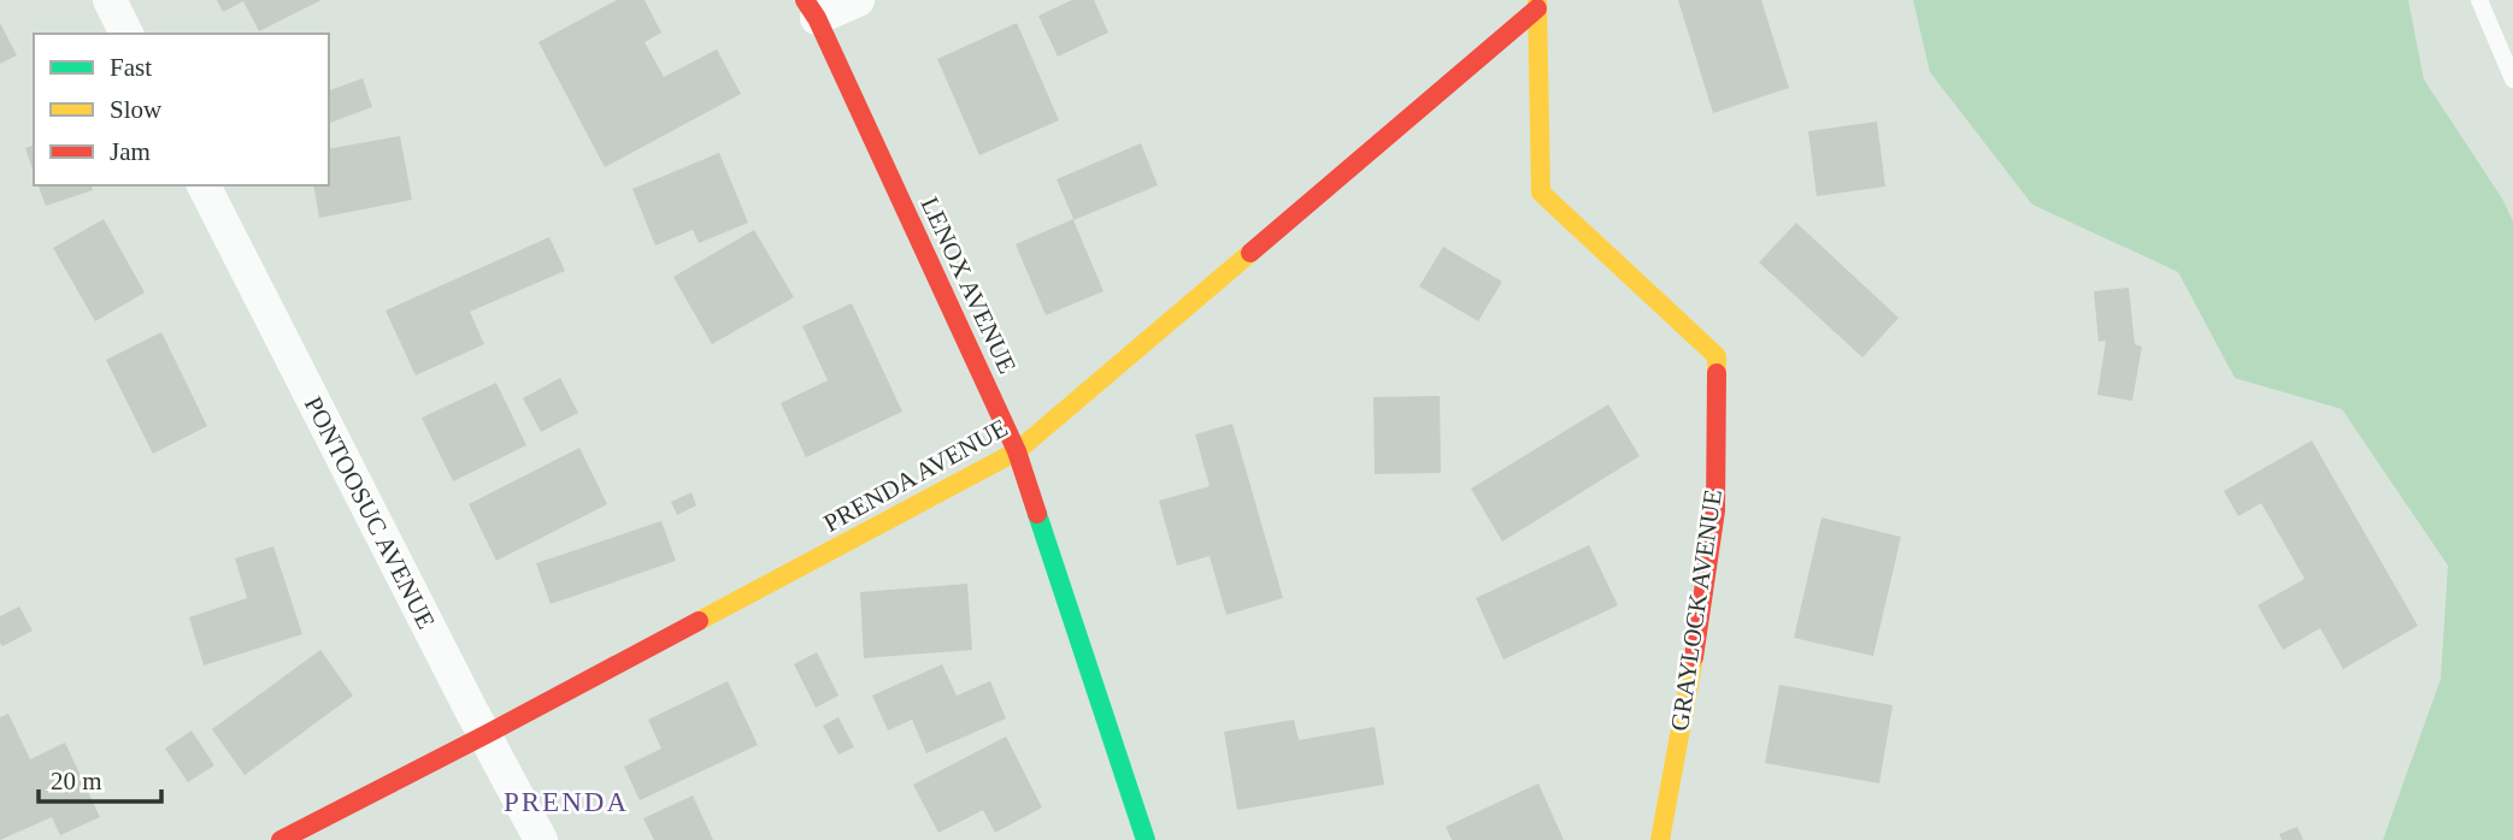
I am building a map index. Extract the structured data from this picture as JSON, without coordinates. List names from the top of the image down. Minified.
{"streets":{"street":["LENOX AVENUE","PRENDA AVENUE","PONTOOSUC AVENUE","GRAYLOCK AVENUE"]},"crossings":[["LENOX AVENUE","PRENDA AVENUE"],["PRENDA AVENUE","PONTOOSUC AVENUE"],["PRENDA AVENUE","GRAYLOCK AVENUE"]],"districts":["PRENDA"],"legend":["Fast","Slow","Jam"],"scale_bar":"20 m"}
